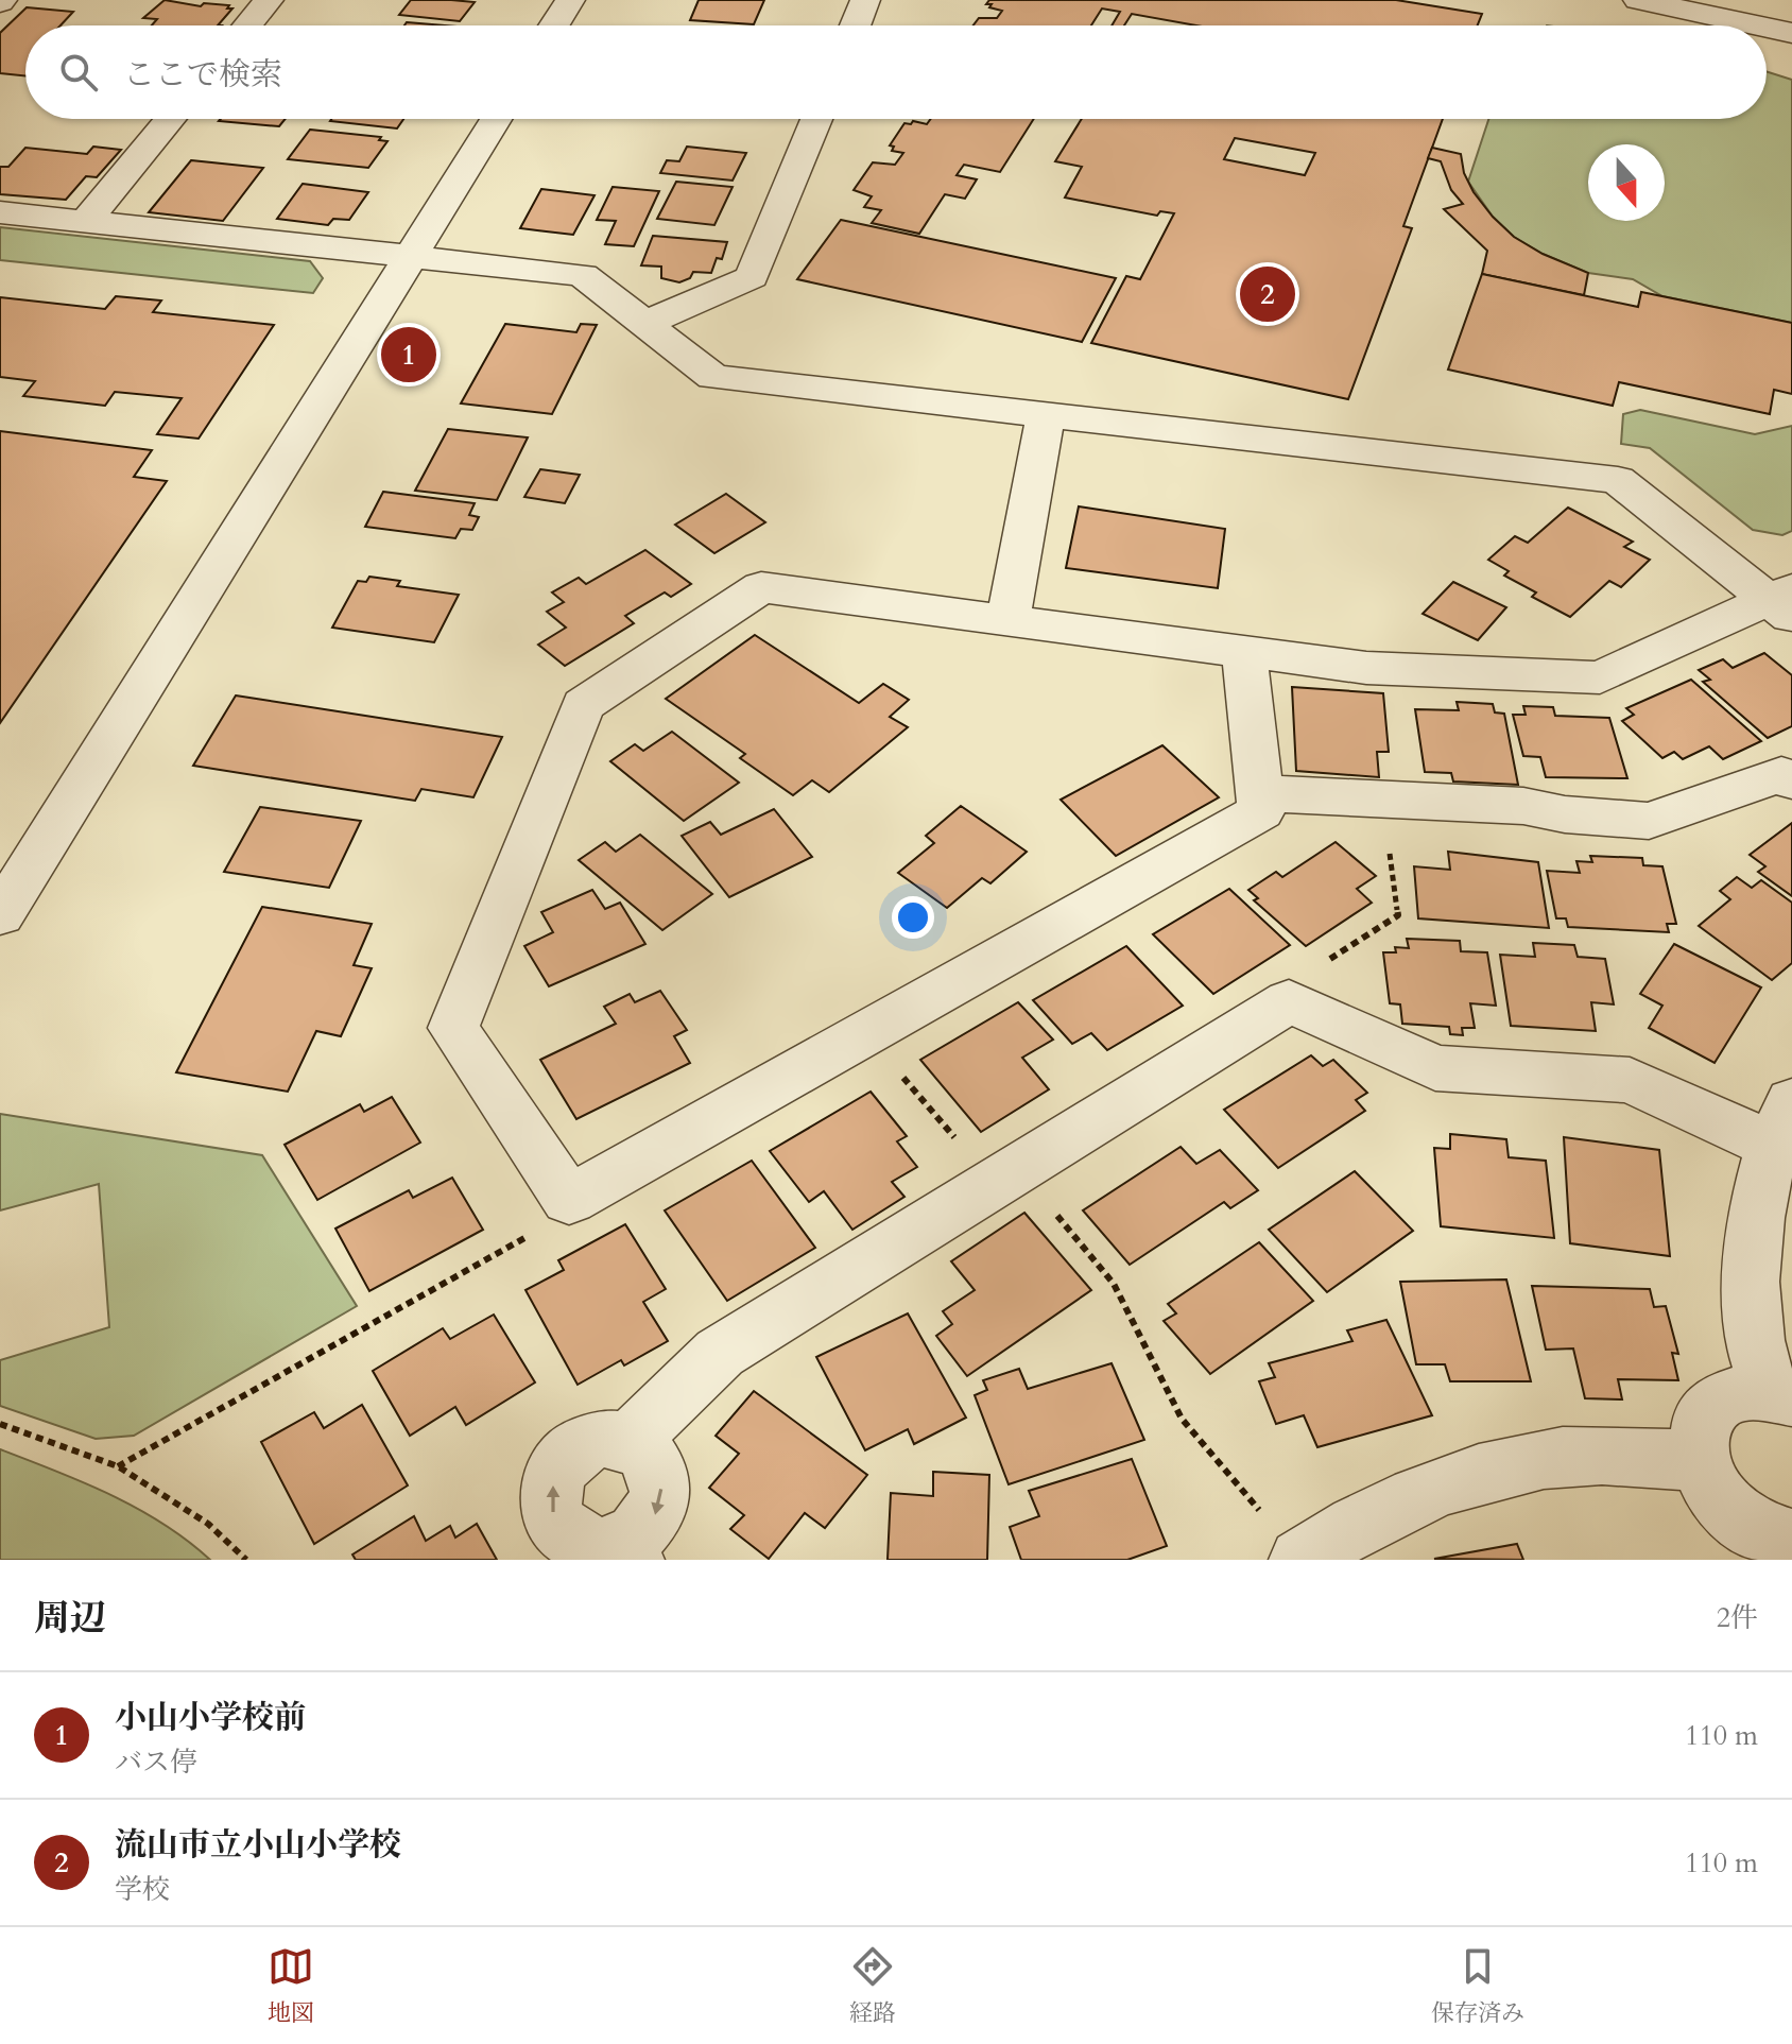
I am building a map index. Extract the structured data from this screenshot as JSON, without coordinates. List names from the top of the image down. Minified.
{"north":"bottom","page":{"search":"ここで検索","pins":["2","1"],"heading":["周辺","2件"],"list":[{"mark":"1","name":"小山小学校前","note":"バス停","value":"110 m"},{"mark":"2","name":"流山市立小山小学校","note":"学校","value":"110 m"}],"nav":["地図","経路","保存済み"]}}
